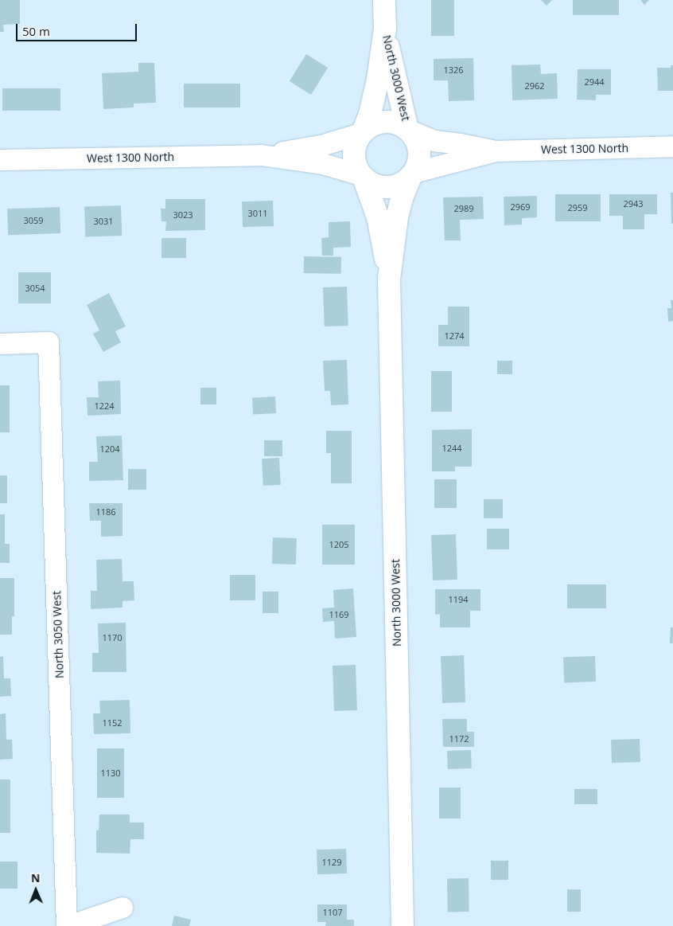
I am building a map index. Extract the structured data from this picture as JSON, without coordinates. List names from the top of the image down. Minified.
{"streets":{"main road":["North 3000 West"],"street":["West 1300 North","North 3050 West"]},"crossings":[["North 3000 West","West 1300 North"]],"house_numbers":["1326","2944","2962","2943","2969","2959","2989","3011","3023","3059","3031","3054","1274","1224","1244","1204","1186","1205","1194","1169","1170","1152","1172","1130","1129","1107"],"scale_bar":"50 m","north":"top"}
